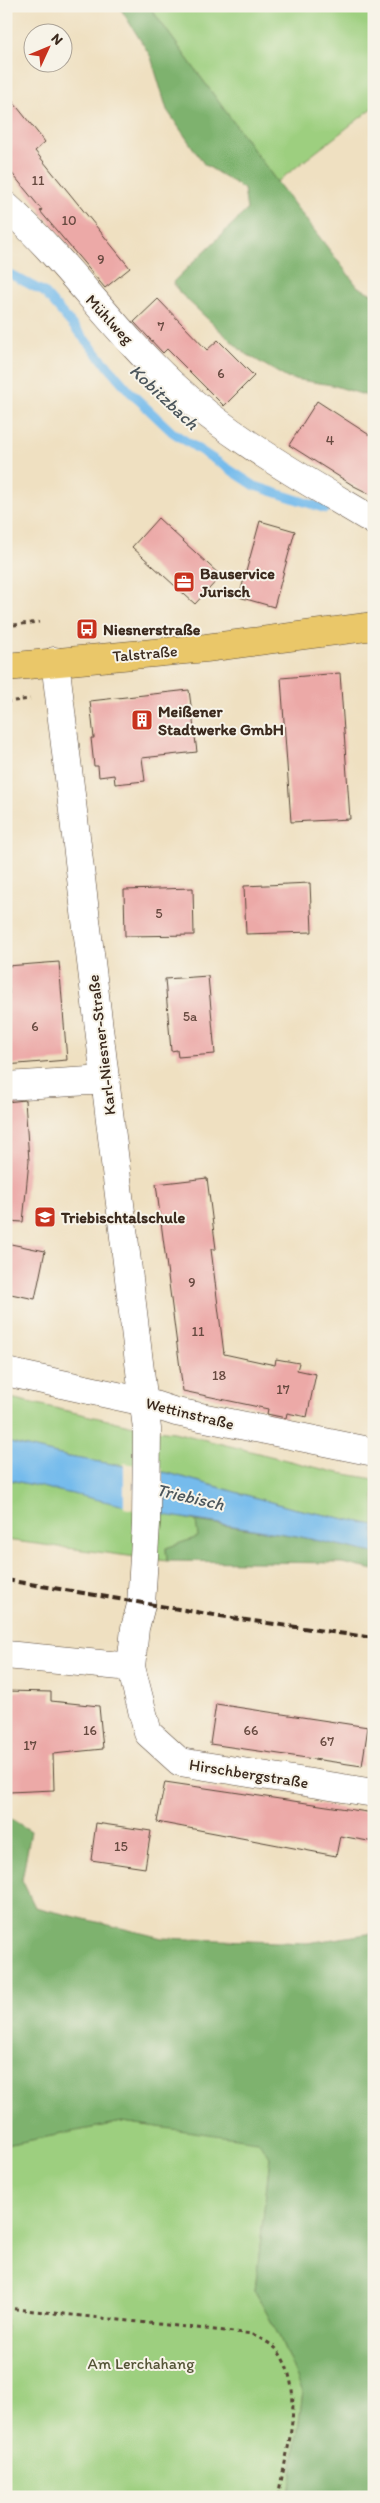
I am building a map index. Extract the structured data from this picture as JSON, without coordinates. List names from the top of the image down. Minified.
{"streets":{"main road":["Talstraße"],"street":["Mühlweg","Karl-Niesner-Straße","Wettinstraße","Hirschbergstraße"]},"crossings":[["Talstraße","Karl-Niesner-Straße"],["Karl-Niesner-Straße","Wettinstraße"],["Karl-Niesner-Straße","Hirschbergstraße"]],"water":["Kobitzbach","Triebisch"],"parks":["Am Lerchahang"],"places":{"office":["Bauservice Jurisch"],"bus stop":["Niesnerstraße"],"building":["Meißener Stadtwerke GmbH"],"school or university":["Triebischtalschule"]},"house_numbers":["11","10","9","7","6","4","5","5a","6","9","11","18","17","16","66","67","17","15"],"north":"top right"}
